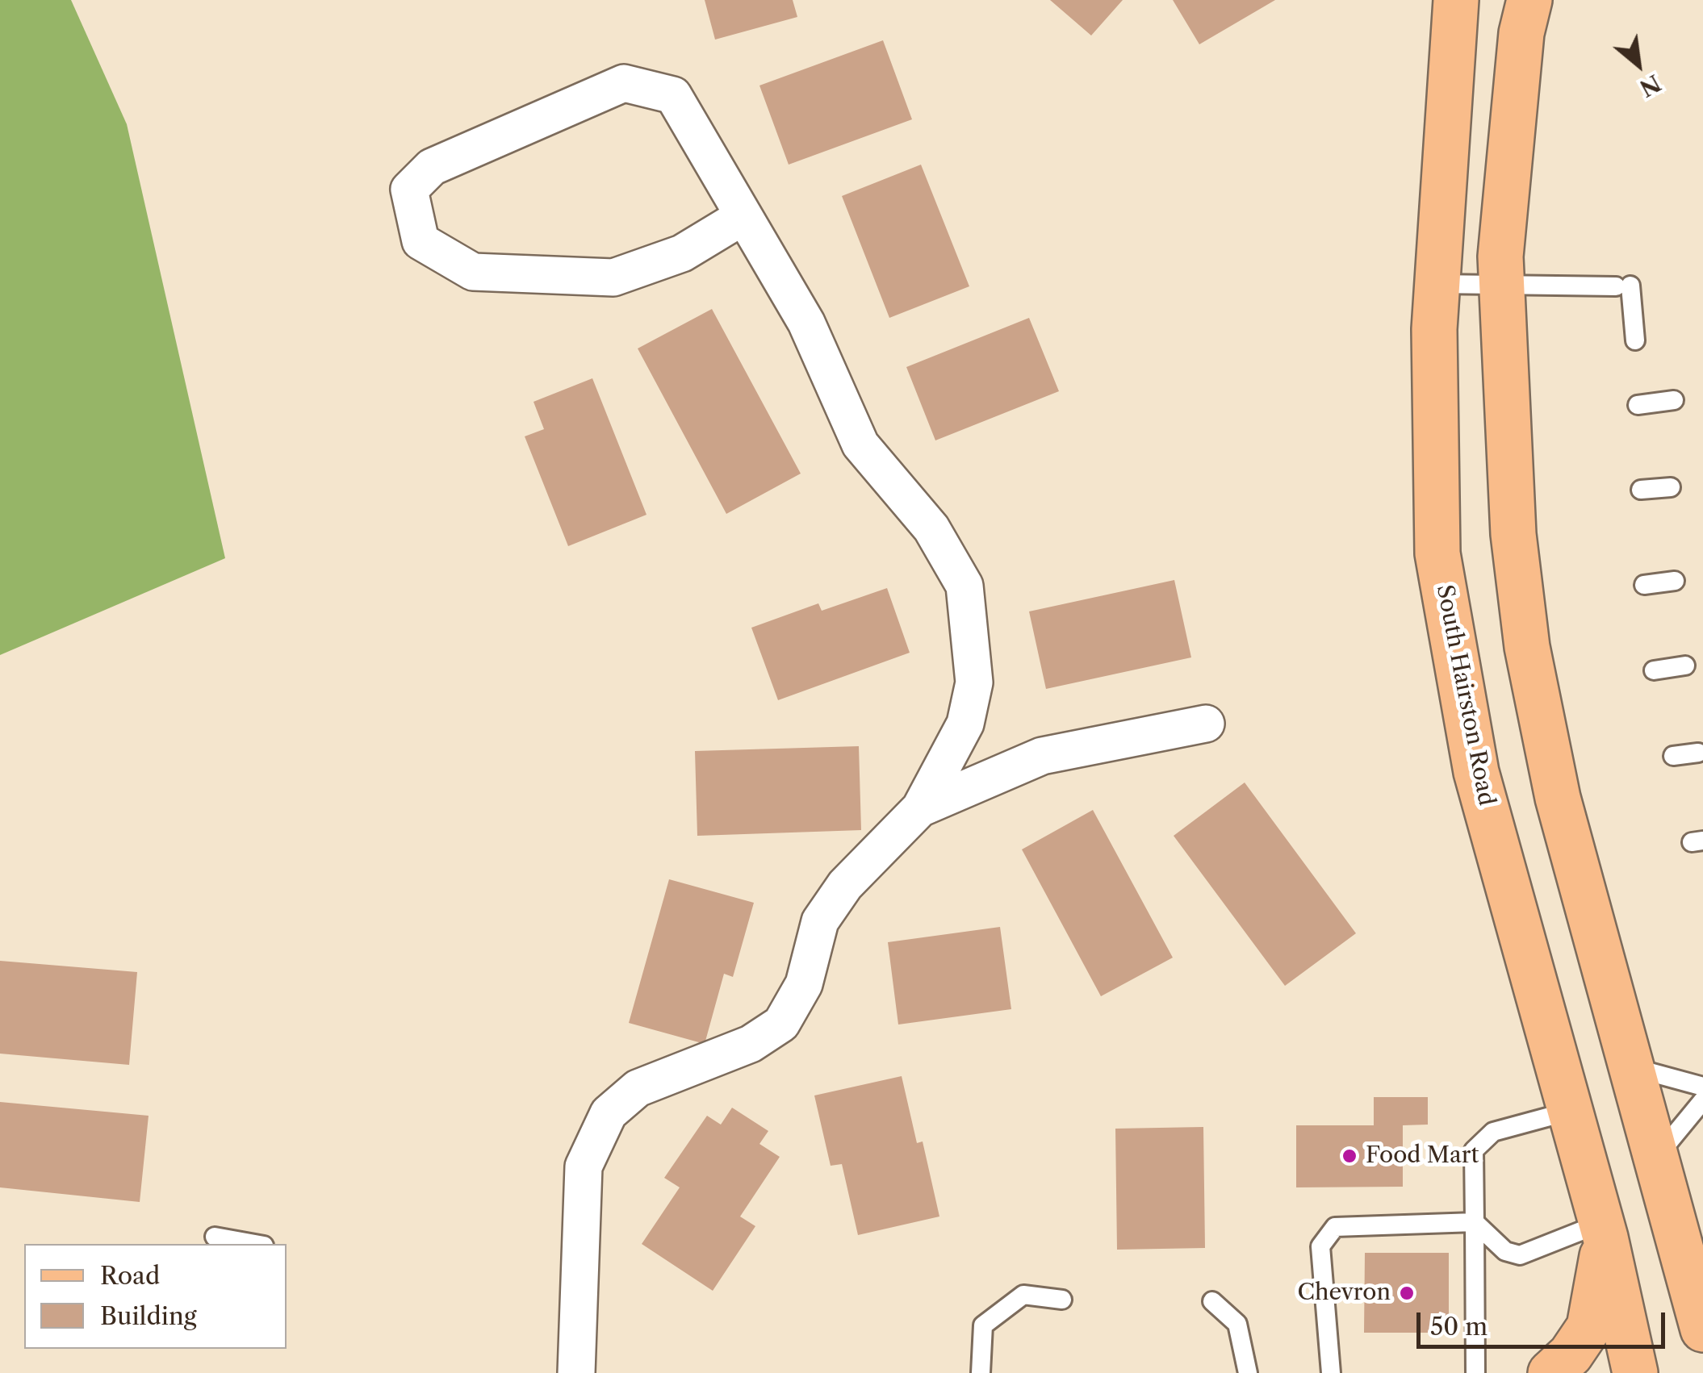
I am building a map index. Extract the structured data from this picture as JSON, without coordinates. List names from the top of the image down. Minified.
{"streets":{"main road":["South Hairston Road"]},"places":["Food Mart","Chevron"],"legend":["Road","Building"],"scale_bar":"50 m","north":"bottom right"}
